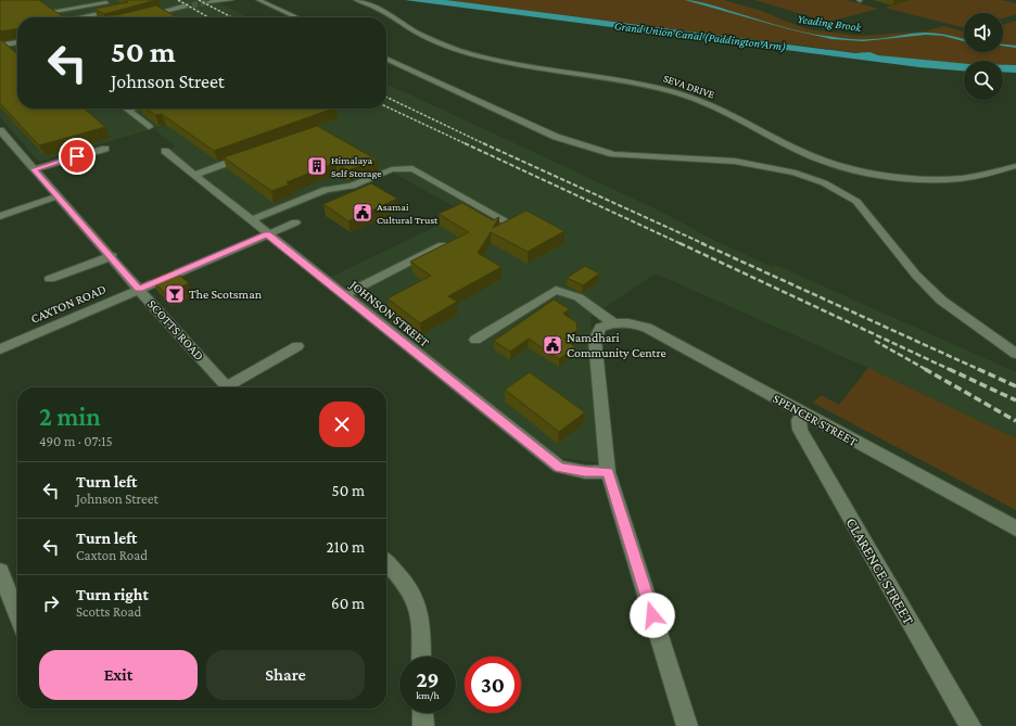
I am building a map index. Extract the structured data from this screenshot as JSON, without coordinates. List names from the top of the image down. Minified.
{"streets":{"street":["SEVA DRIVE","CAXTON ROAD","JOHNSON STREET","SCOTTS ROAD","SPENCER STREET","CLARENCE STREET"]},"crossings":[["CAXTON ROAD","JOHNSON STREET"],["CAXTON ROAD","SCOTTS ROAD"],["SPENCER STREET","CLARENCE STREET"]],"water":["Yeading Brook","Grand Union Canal (Paddington Arm)"],"places":{"building":["Himalaya Self Storage"],"public building":["Asamai Cultural Trust","Namdhari Community Centre"],"bar":["The Scotsman"]},"page":{"turn":["50 m","Johnson Street"],"heading":["2 min","490 m · 07:15"],"list":[{"name":"Turn left","note":"Johnson Street","value":"50 m"},{"name":"Turn left","note":"Caxton Road","value":"210 m"},{"name":"Turn right","note":"Scotts Road","value":"60 m"}],"buttons":["Exit","Share"],"speed":"29 km/h","limit":"30"}}
